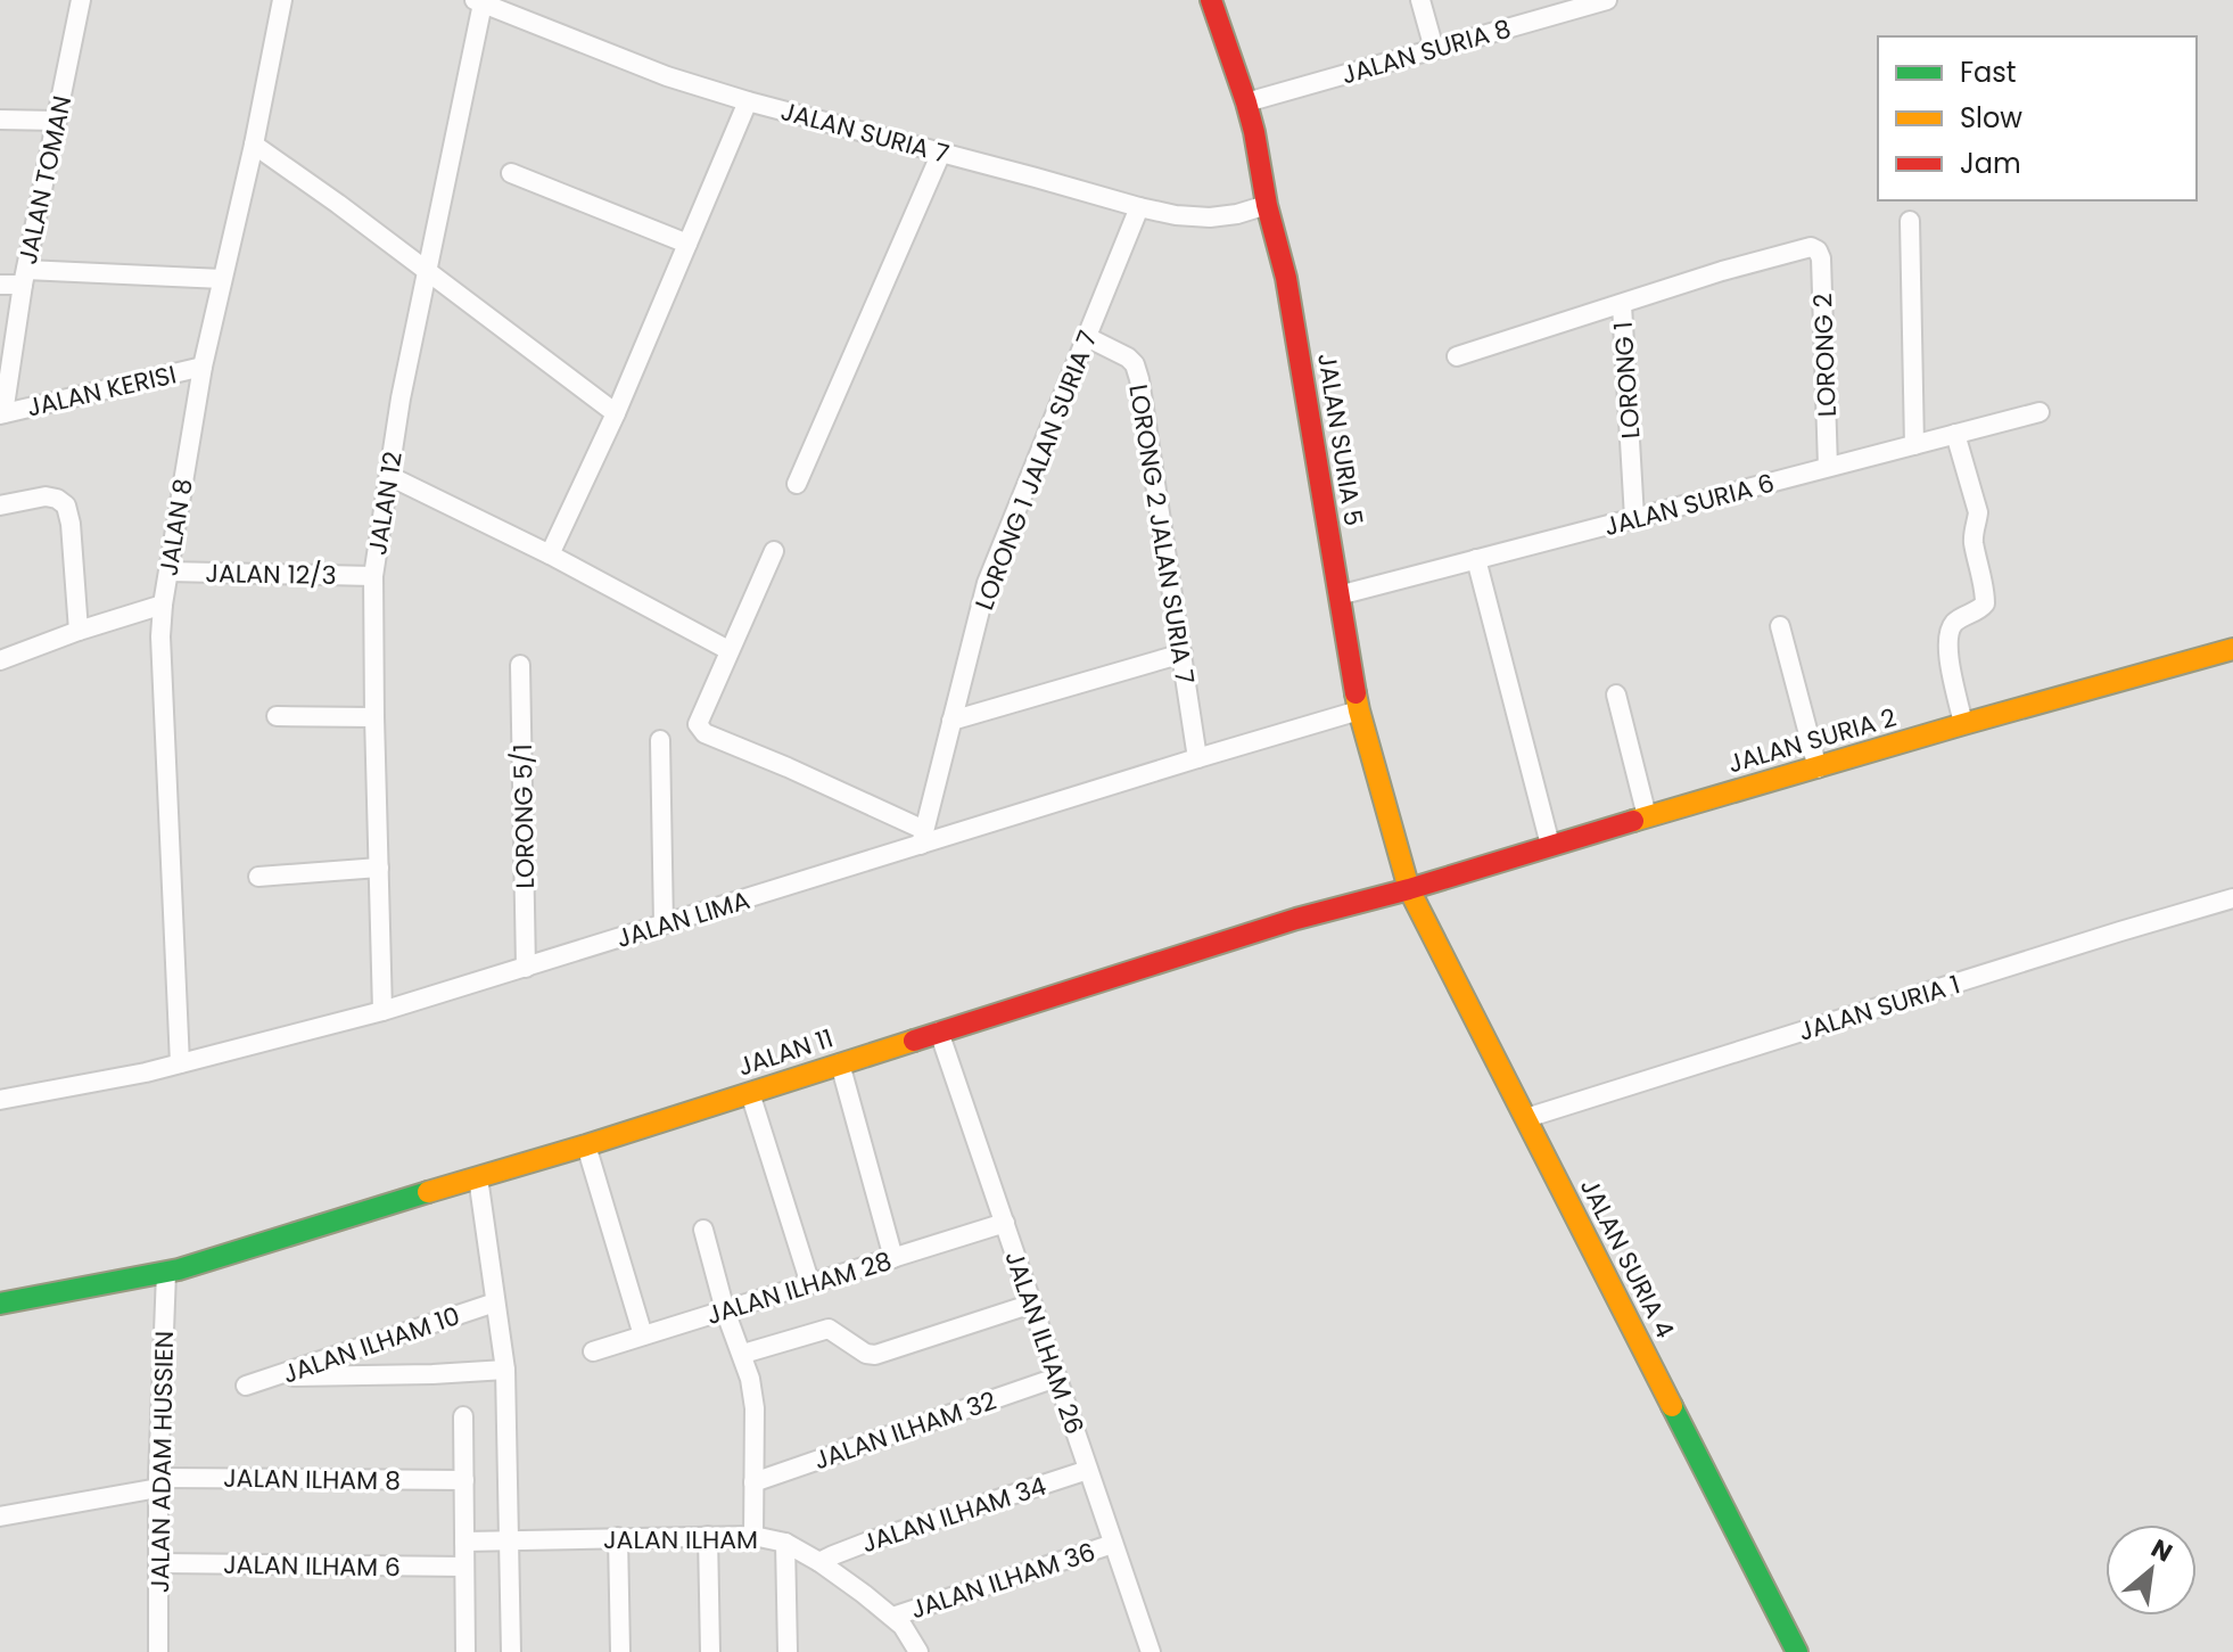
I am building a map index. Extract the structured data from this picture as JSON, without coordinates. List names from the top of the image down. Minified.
{"streets":{"street":["JALAN SURIA 8","JALAN SURIA 7","JALAN TOMAN","LORONG 2","LORONG 1","JALAN KERISI","JALAN SURIA 5","LORONG 1 JALAN SURIA 7","JALAN 12","JALAN SURIA 6","JALAN 8","LORONG 2 JALAN SURIA 7","JALAN 12/3","JALAN SURIA 2","LORONG 5/1","JALAN LIMA","JALAN SURIA 1","JALAN 11","JALAN SURIA 4","JALAN ILHAM 28","JALAN ILHAM 26","JALAN ILHAM 10","JALAN ILHAM 32","JALAN ADAM HUSSIEN","JALAN ILHAM 8","JALAN ILHAM 34","JALAN ILHAM","JALAN ILHAM 6","JALAN ILHAM 36"]},"crossings":[["JALAN SURIA 8","JALAN SURIA 5"],["JALAN SURIA 7","JALAN SURIA 5"],["JALAN SURIA 7","LORONG 1 JALAN SURIA 7"],["JALAN SURIA 7","JALAN 12"],["JALAN TOMAN","JALAN KERISI"],["LORONG 2","LORONG 1"],["LORONG 2","JALAN SURIA 6"],["LORONG 1","JALAN SURIA 6"],["JALAN KERISI","JALAN 8"],["JALAN SURIA 5","JALAN SURIA 6"],["JALAN SURIA 5","JALAN SURIA 2"],["JALAN SURIA 5","JALAN LIMA"],["JALAN SURIA 5","JALAN 11"],["JALAN SURIA 5","JALAN SURIA 4"],["LORONG 1 JALAN SURIA 7","LORONG 2 JALAN SURIA 7"],["LORONG 1 JALAN SURIA 7","JALAN LIMA"],["JALAN 12","JALAN 12/3"],["JALAN 12","JALAN LIMA"],["JALAN 8","JALAN 12/3"],["JALAN 8","JALAN LIMA"],["LORONG 2 JALAN SURIA 7","JALAN LIMA"],["JALAN SURIA 2","JALAN 11"],["JALAN SURIA 2","JALAN SURIA 4"],["LORONG 5/1","JALAN LIMA"],["JALAN SURIA 1","JALAN SURIA 4"],["JALAN 11","JALAN SURIA 4"],["JALAN 11","JALAN ILHAM 26"],["JALAN 11","JALAN ADAM HUSSIEN"],["JALAN ILHAM 28","JALAN ILHAM 26"],["JALAN ILHAM 26","JALAN ILHAM 32"],["JALAN ILHAM 26","JALAN ILHAM 34"],["JALAN ILHAM 26","JALAN ILHAM 36"],["JALAN ADAM HUSSIEN","JALAN ILHAM 8"],["JALAN ADAM HUSSIEN","JALAN ILHAM 6"],["JALAN ILHAM 34","JALAN ILHAM"],["JALAN ILHAM","JALAN ILHAM 36"]],"legend":["Fast","Slow","Jam"],"north":"top right"}
